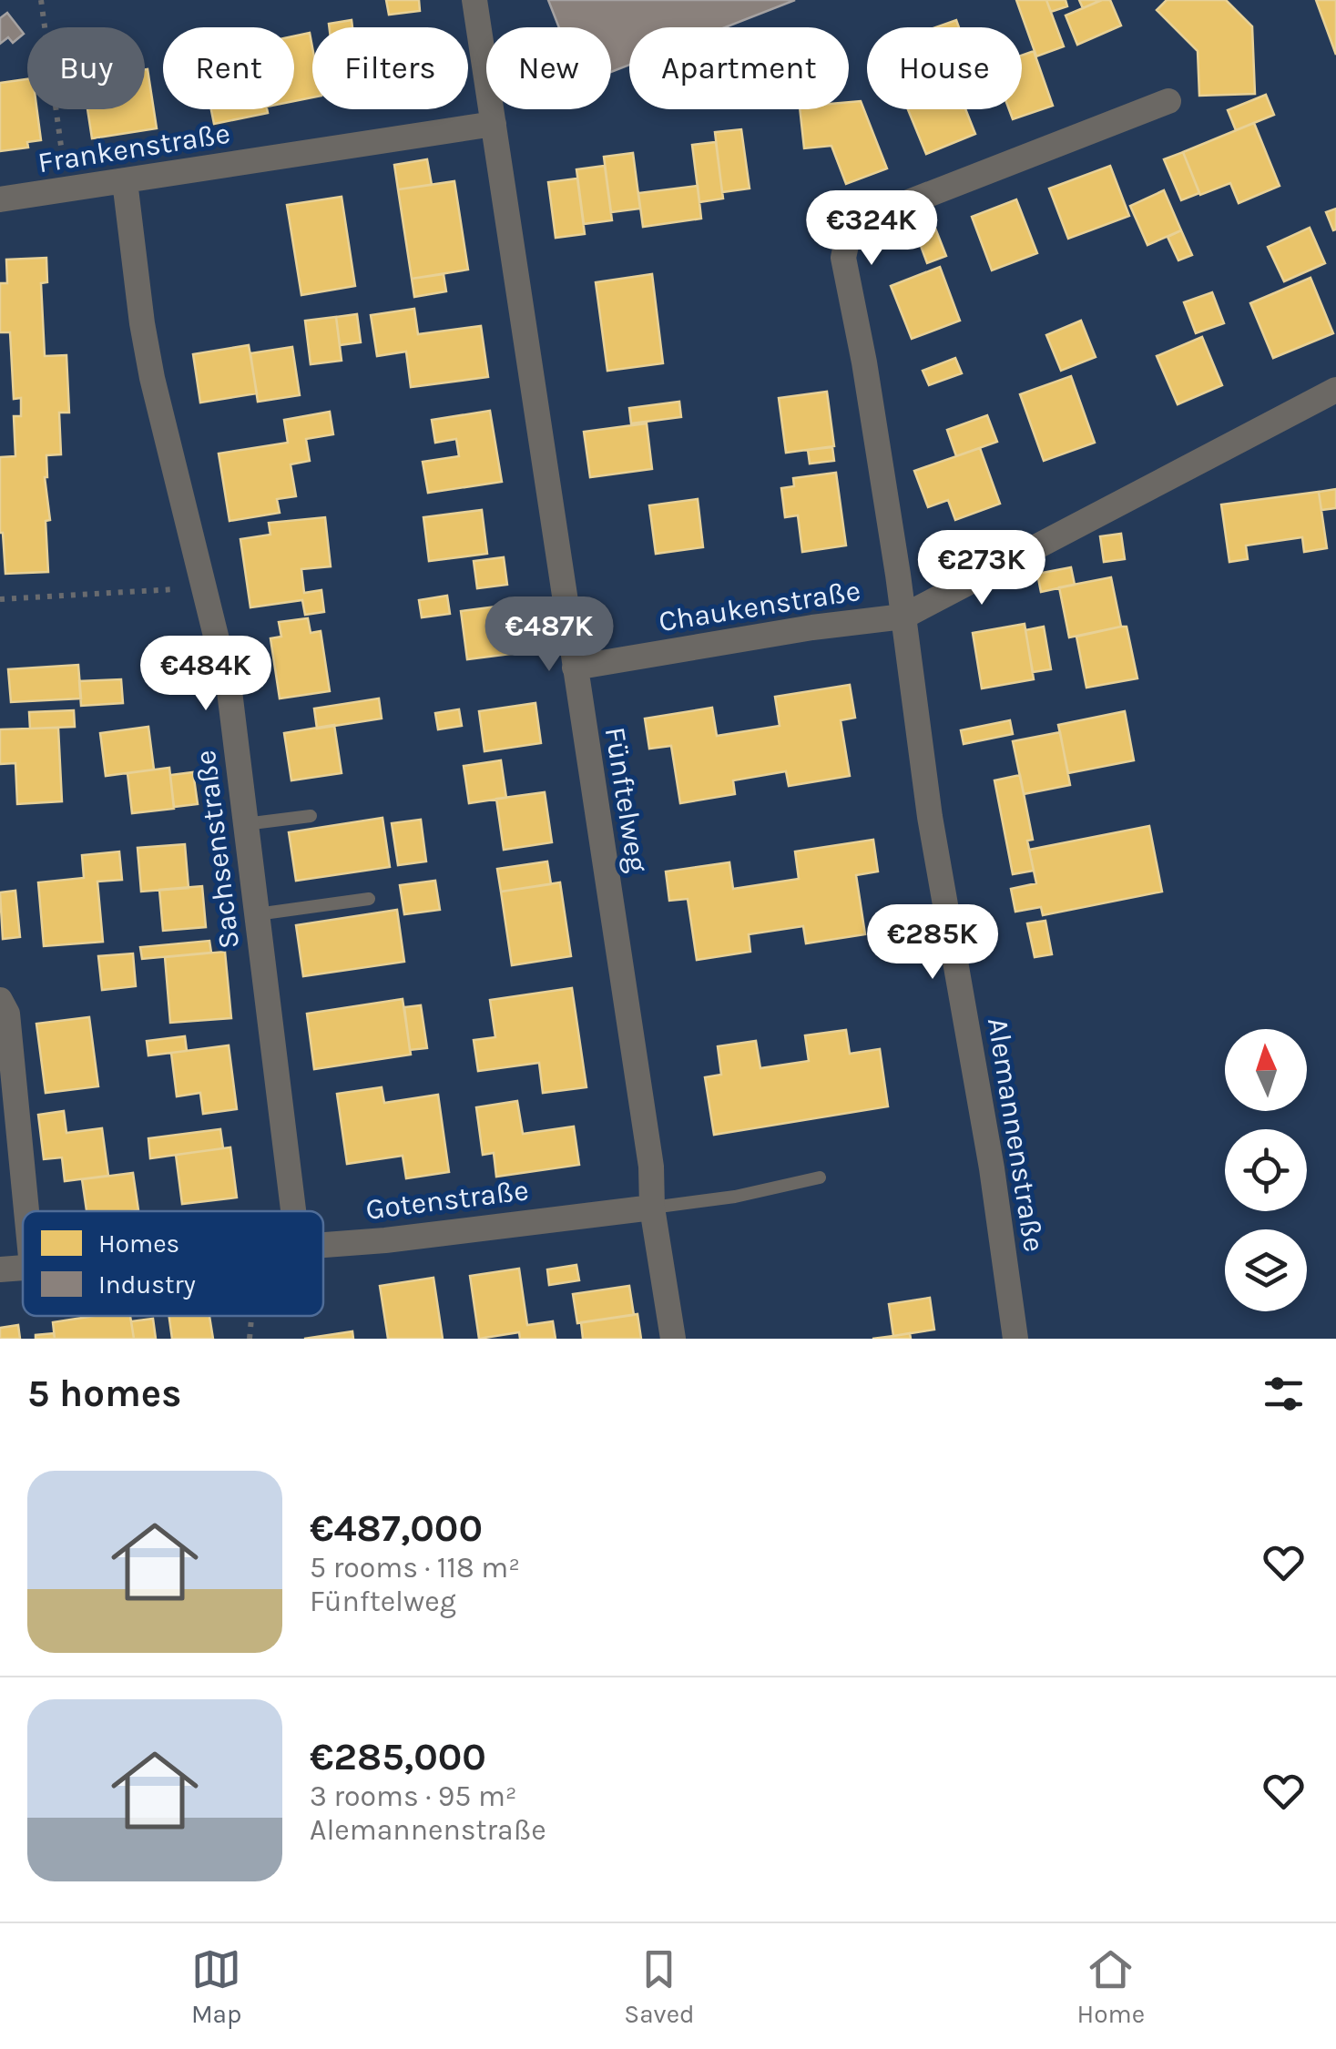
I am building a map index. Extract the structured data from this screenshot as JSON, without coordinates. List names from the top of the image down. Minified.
{"streets":{"street":["Frankenstraße","Chaukenstraße","Fünftelweg","Sachsenstraße","Alemannenstraße","Gotenstraße"]},"crossings":[["Frankenstraße","Fünftelweg"],["Frankenstraße","Sachsenstraße"],["Chaukenstraße","Fünftelweg"],["Chaukenstraße","Alemannenstraße"],["Fünftelweg","Gotenstraße"]],"legend":["Homes","Industry"],"north":"top","page":{"chip":["Buy","Rent","Filters","New","Apartment","House"],"price":["€324K","€273K","€487K","€484K","€285K"],"heading":"5 homes","list":[{"name":"€487,000","note":"5 rooms · 118 m² · Fünftelweg"},{"name":"€285,000","note":"3 rooms · 95 m² · Alemannenstraße"}],"tabs":["Map","Saved","Home"]}}
